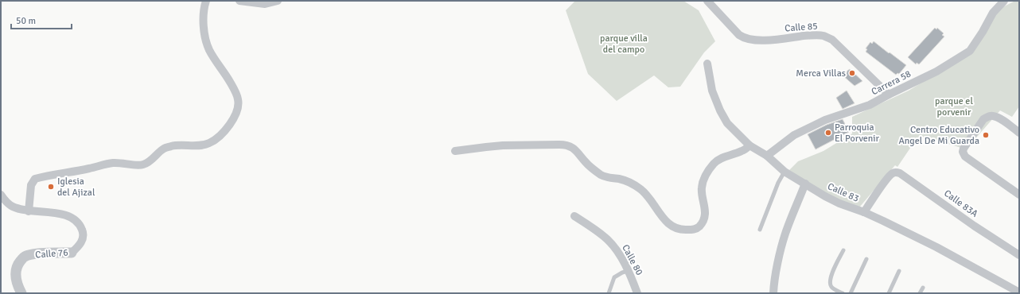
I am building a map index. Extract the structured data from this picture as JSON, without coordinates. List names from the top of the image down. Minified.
{"streets":{"street":["Calle 85","Carrera 58","Calle 83","Calle 83A","Calle 76","Calle 80"]},"crossings":[["Calle 85","Carrera 58"],["Carrera 58","Calle 83"],["Calle 83","Calle 83A"]],"parks":["parque villa del campo","parque el porvenir"],"places":["Merca Villas","Parroquia El Porvenir","Centro Educativo Angel De Mi Guarda","Iglesia del Ajizal"],"scale_bar":"50 m"}
